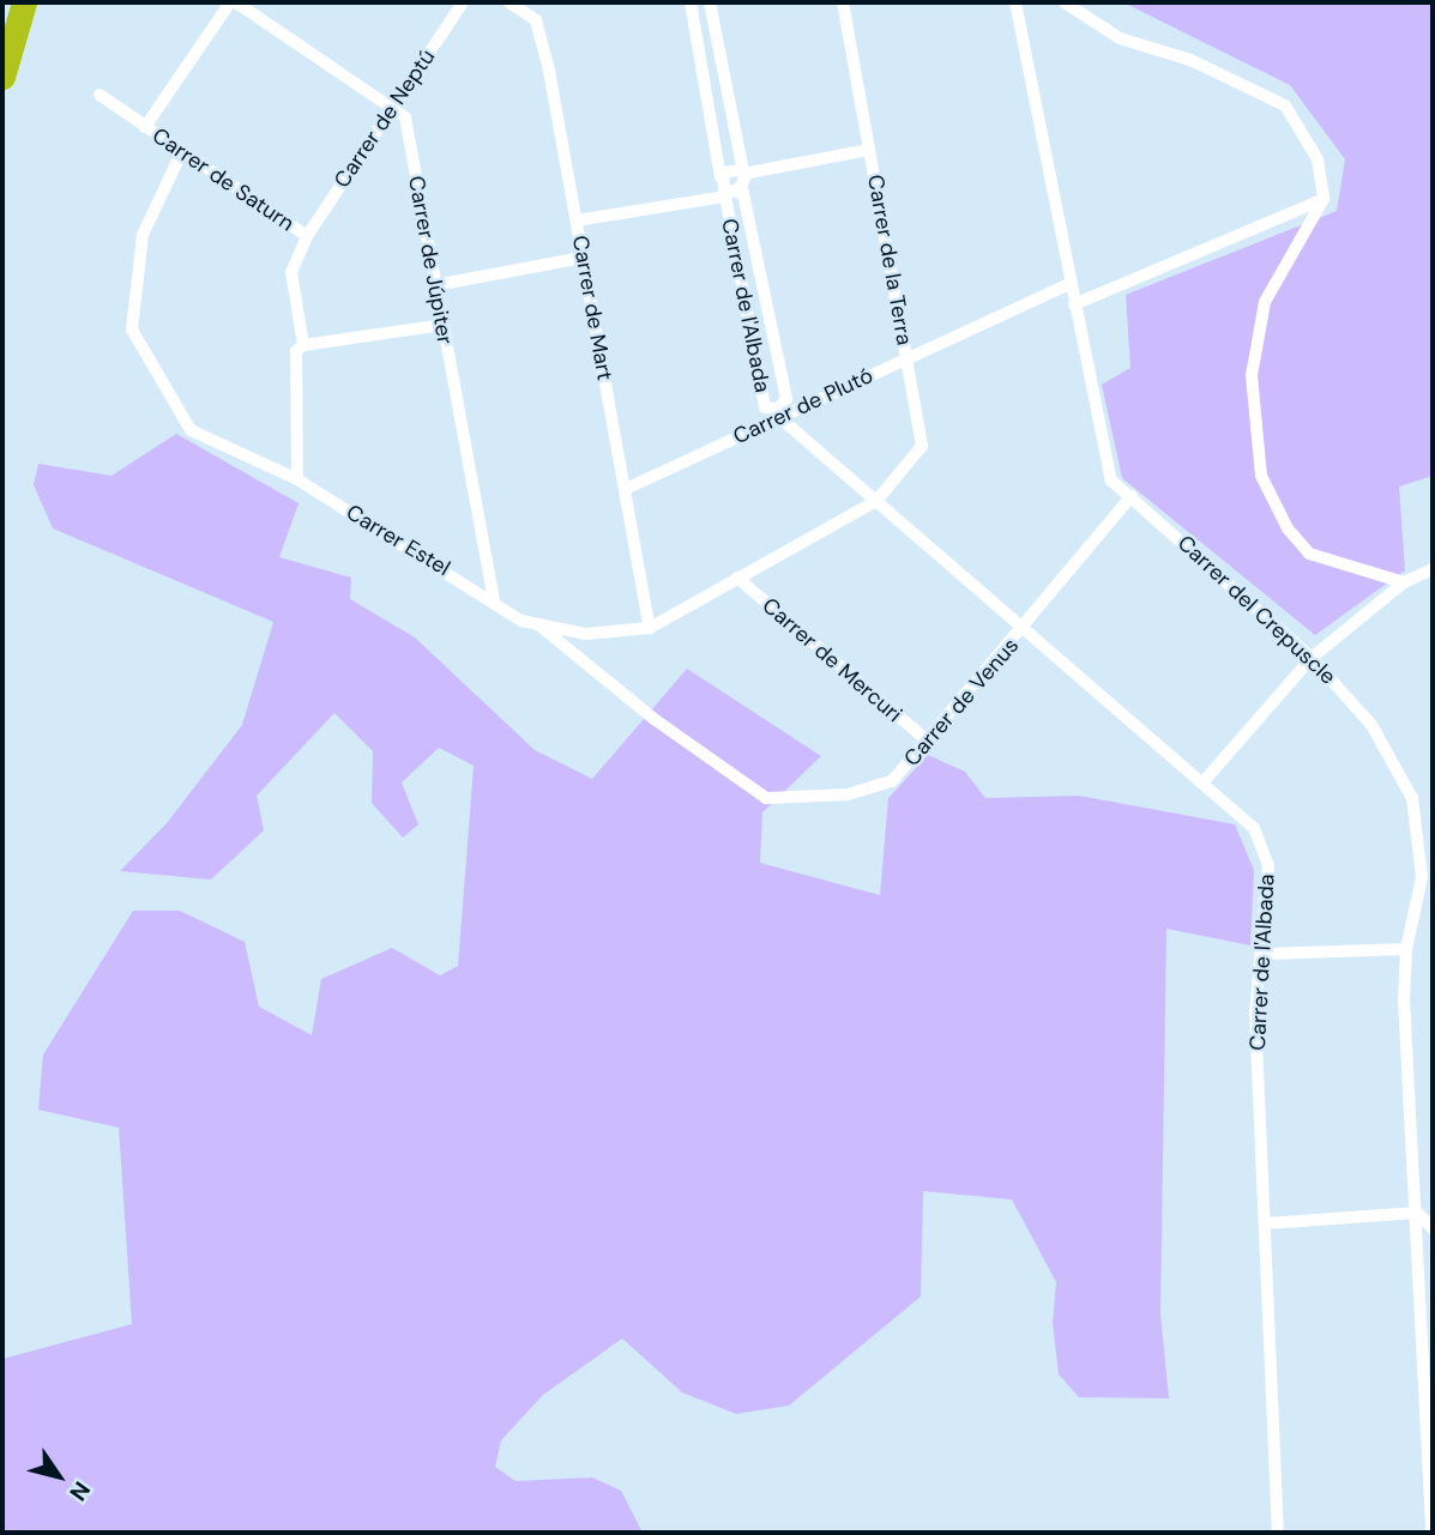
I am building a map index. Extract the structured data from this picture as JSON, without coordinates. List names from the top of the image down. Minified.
{"streets":{"street":["Carrer de Neptú","Carrer de Saturn","Carrer de Júpiter","Carrer de la Terra","Carrer de l'Albada","Carrer de Mart","Carrer de Plutó","Carrer Estel","Carrer del Crepuscle","Carrer de Mercuri","Carrer de Venus"]},"crossings":[["Carrer de Neptú","Carrer de Saturn"],["Carrer de Neptú","Carrer de Júpiter"],["Carrer de Saturn","Carrer Estel"],["Carrer de Júpiter","Carrer Estel"],["Carrer de la Terra","Carrer de l'Albada"],["Carrer de la Terra","Carrer de Plutó"],["Carrer de la Terra","Carrer Estel"],["Carrer de l'Albada","Carrer de Plutó"],["Carrer de l'Albada","Carrer Estel"],["Carrer de l'Albada","Carrer de Venus"],["Carrer de Mart","Carrer de Plutó"],["Carrer de Mart","Carrer Estel"],["Carrer de Plutó","Carrer del Crepuscle"],["Carrer Estel","Carrer de Mercuri"],["Carrer Estel","Carrer de Venus"],["Carrer del Crepuscle","Carrer de Venus"],["Carrer de Mercuri","Carrer de Venus"]],"north":"bottom right"}
